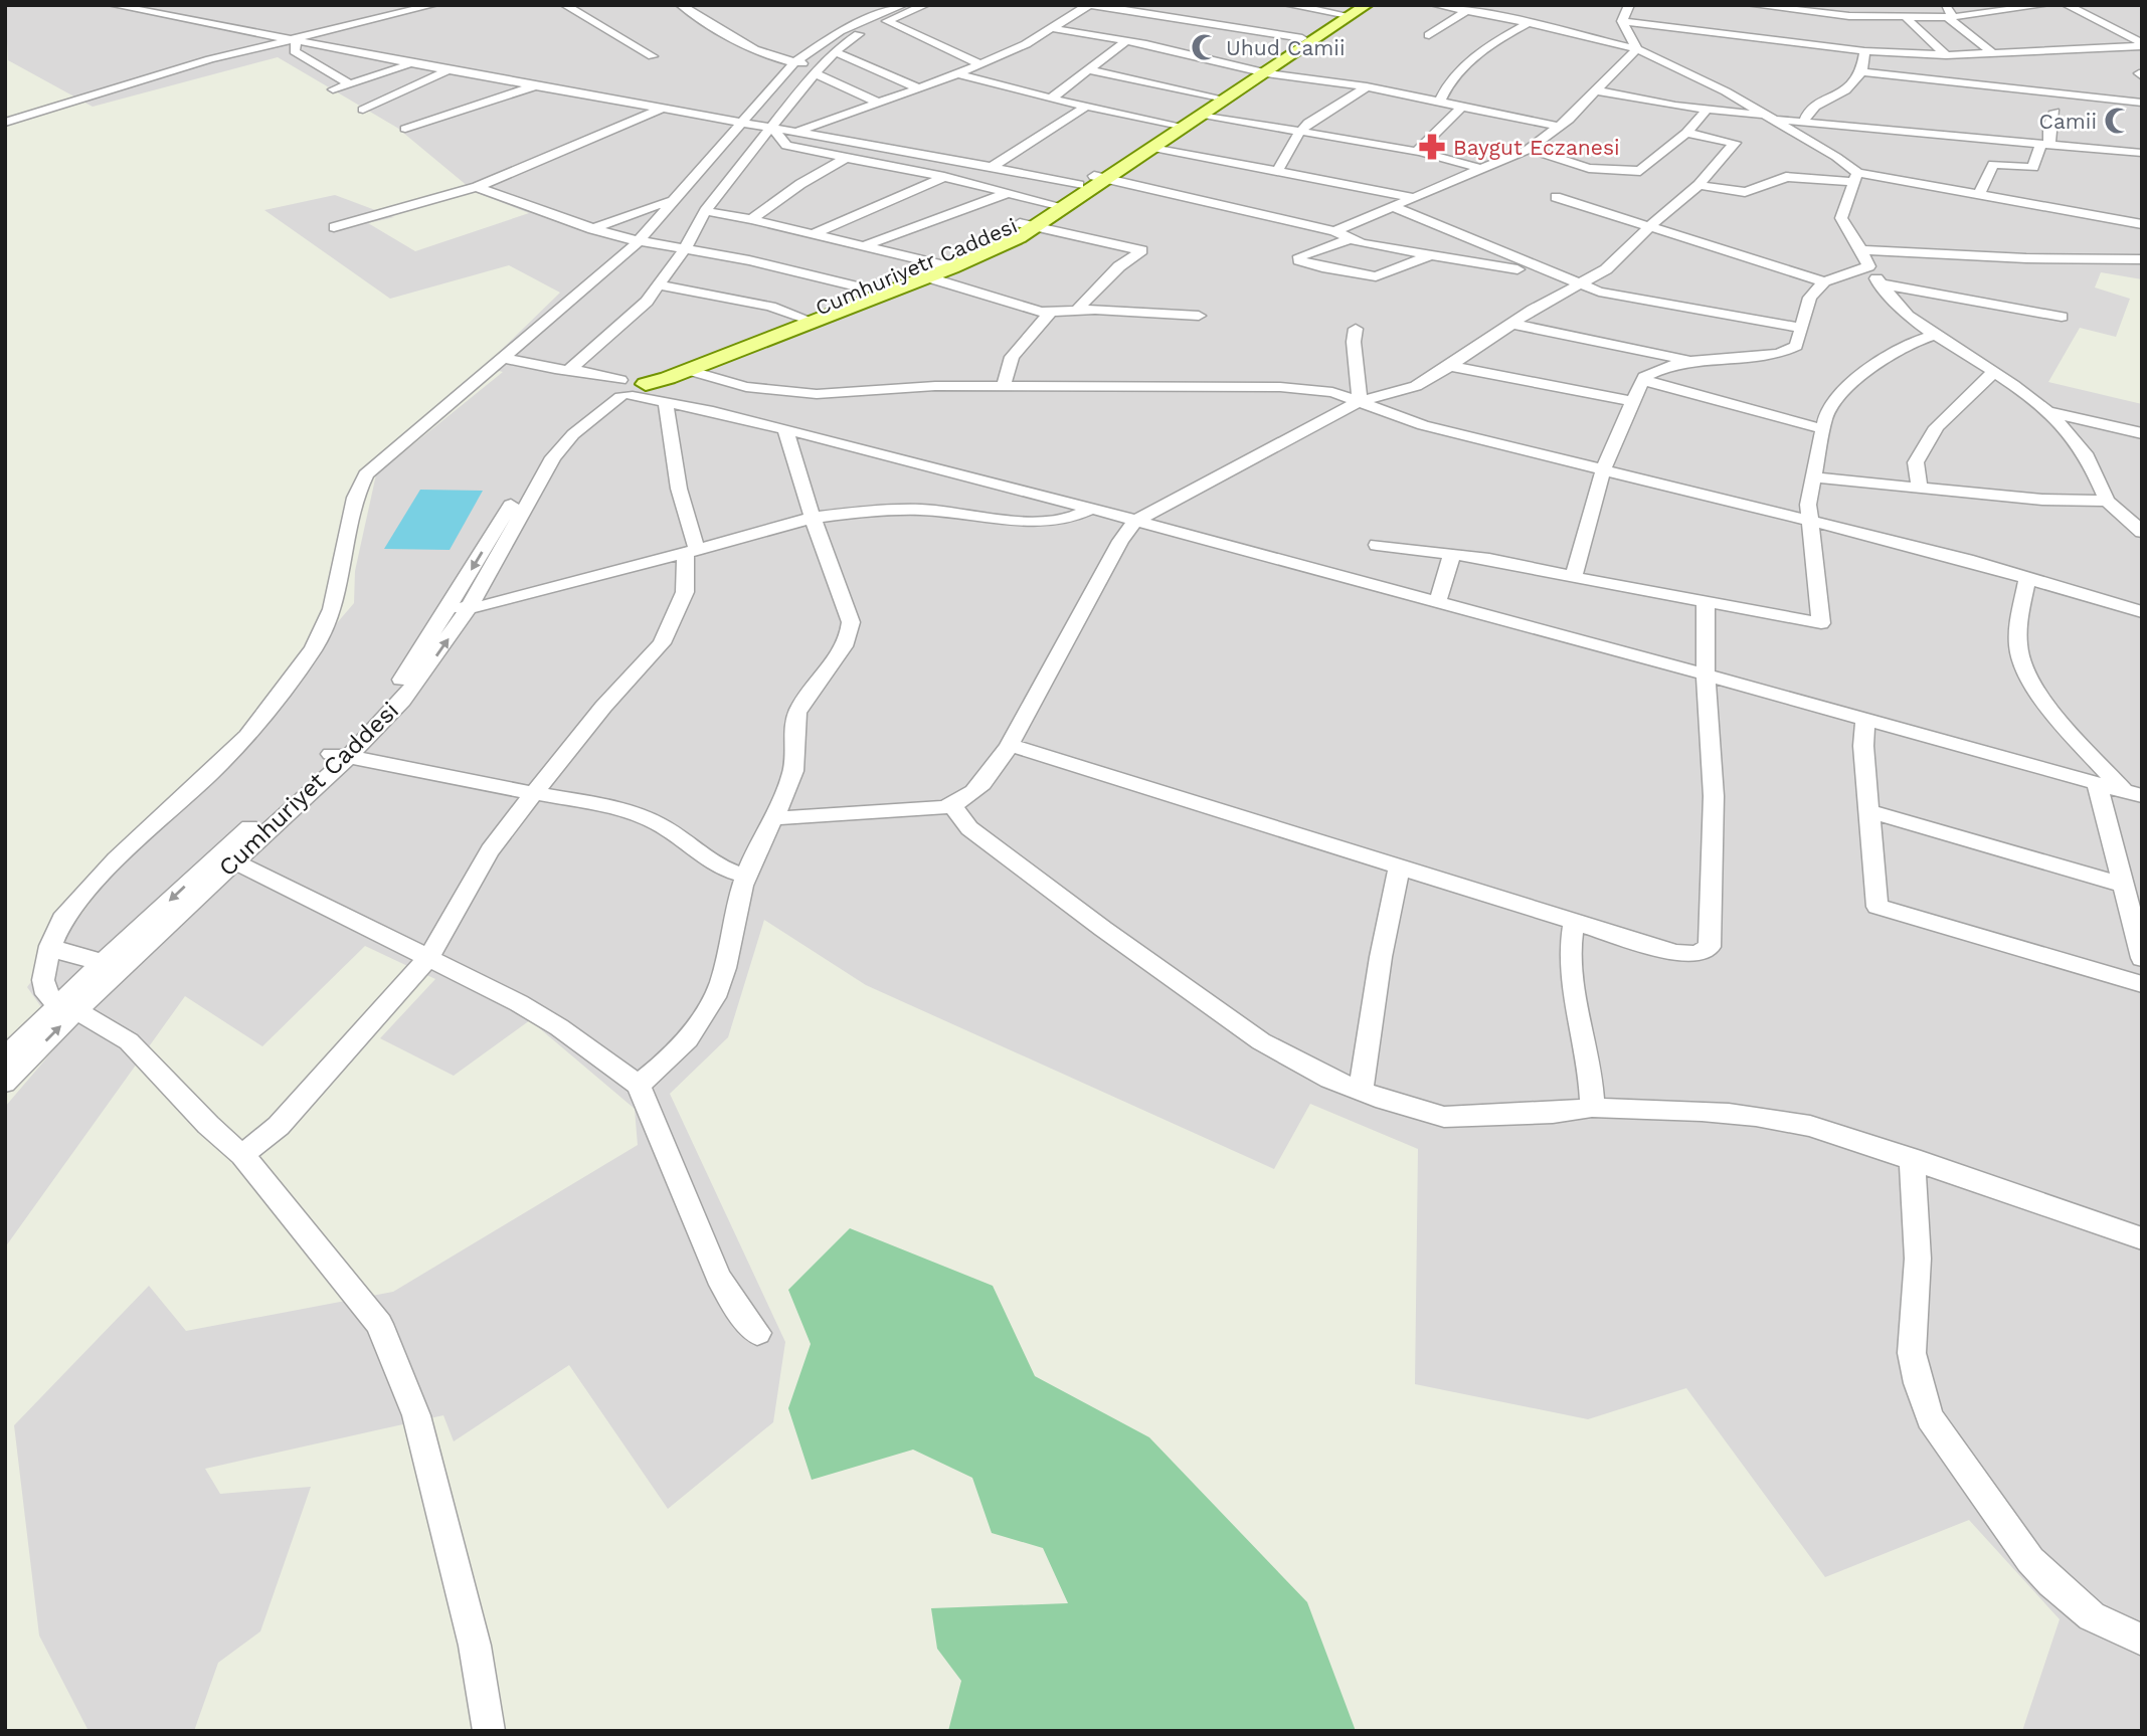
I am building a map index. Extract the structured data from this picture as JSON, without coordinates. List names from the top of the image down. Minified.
{"streets":{"main road":["Cumhuriyetr Caddesi"],"street":["Cumhuriyet Caddesi"]},"places":{"mosque":["Uhud Camii","Camii"],"pharmacy":["Baygut Eczanesi"]}}
